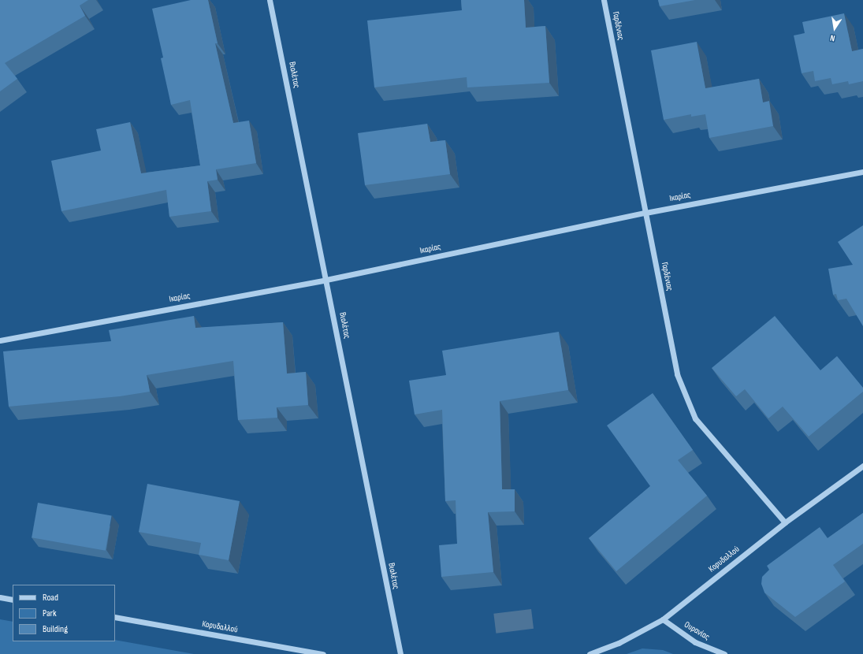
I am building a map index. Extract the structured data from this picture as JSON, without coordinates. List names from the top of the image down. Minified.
{"streets":{"street":["Γαρδένιας","Βιολέτας","Ικαρίας","Κορυδαλλού","Ουρανίας"]},"crossings":[["Γαρδένιας","Ικαρίας"],["Γαρδένιας","Κορυδαλλού"],["Βιολέτας","Ικαρίας"],["Κορυδαλλού","Ουρανίας"]],"legend":["Road","Park","Building"],"north":"bottom"}
